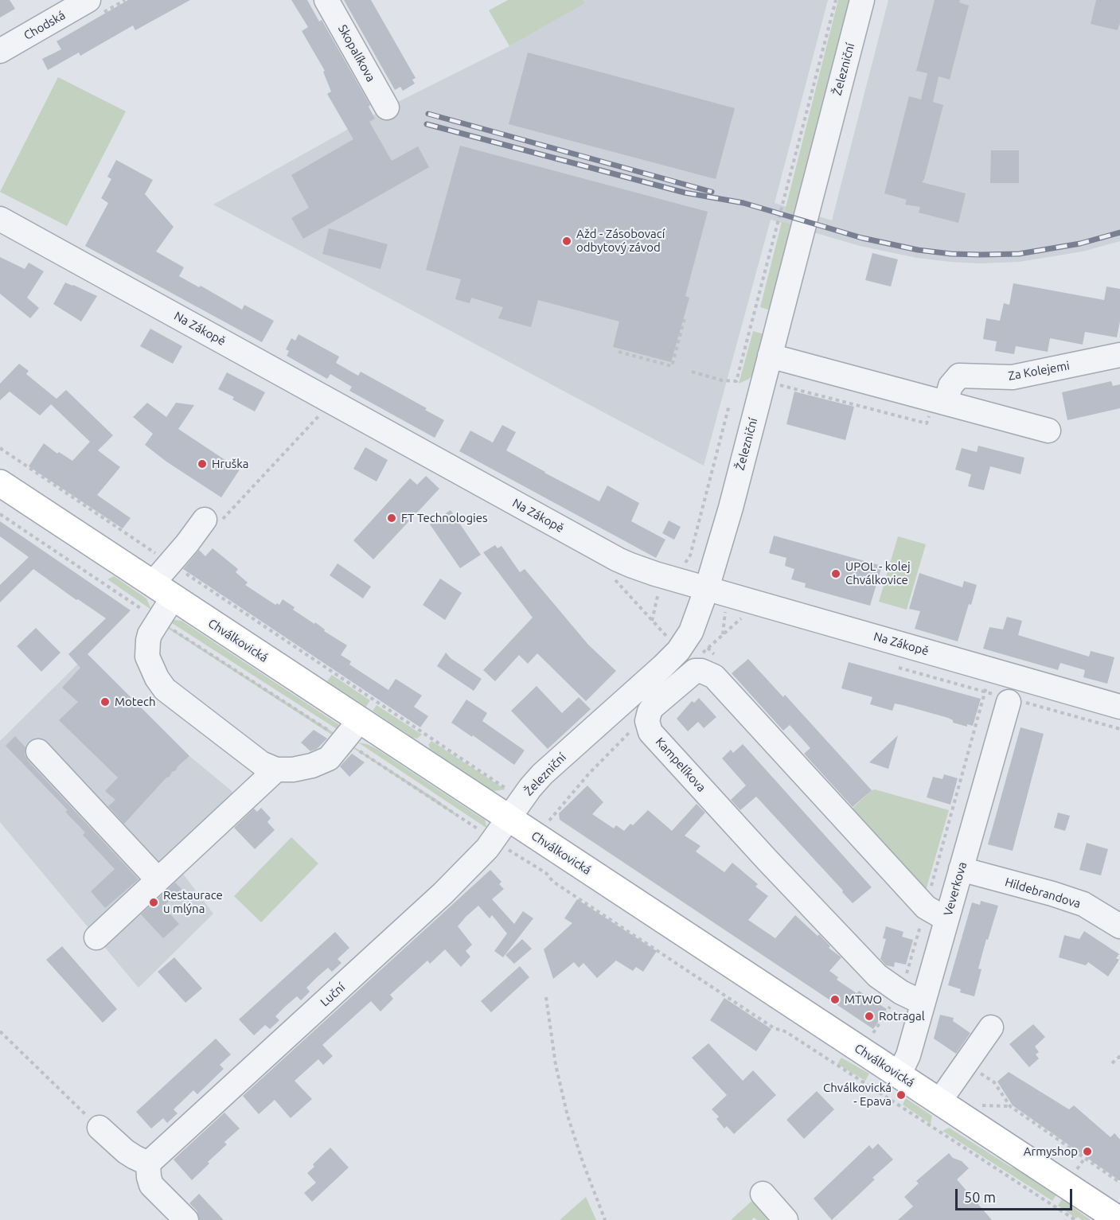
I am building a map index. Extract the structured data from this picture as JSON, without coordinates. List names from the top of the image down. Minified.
{"streets":{"main road":["Chválkovická"],"street":["Chodská","Skopalíkova","Železniční","Na Zákopě","Za Kolejemi","Kampelíkova","Veverkova","Hildebrandova","Luční"]},"crossings":[["Železniční","Na Zákopě"],["Železniční","Chválkovická"],["Železniční","Luční"],["Chválkovická","Veverkova"],["Chválkovická","Luční"],["Kampelíkova","Veverkova"],["Veverkova","Hildebrandova"]],"places":["Ažd - Zásobovací odbytový závod","Hruška","FT Technologies","UPOL - kolej Chválkovice","Motech","Restaurace u mlýna","MTWO","Rotragal","Chválkovická - Epava","Armyshop"],"scale_bar":"50 m"}
